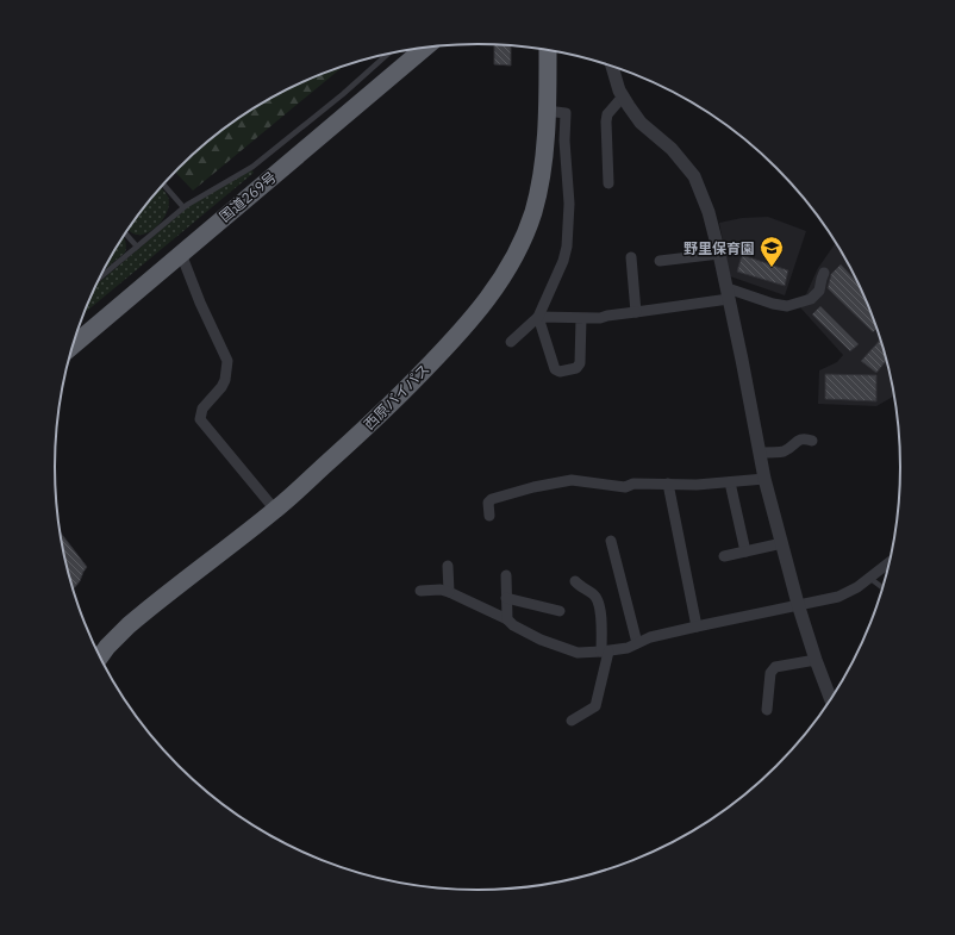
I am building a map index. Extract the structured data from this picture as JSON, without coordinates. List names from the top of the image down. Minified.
{"streets":{"highway":["国道269号","西原バイパス"]},"places":{"school or university":["野里保育園"]}}
